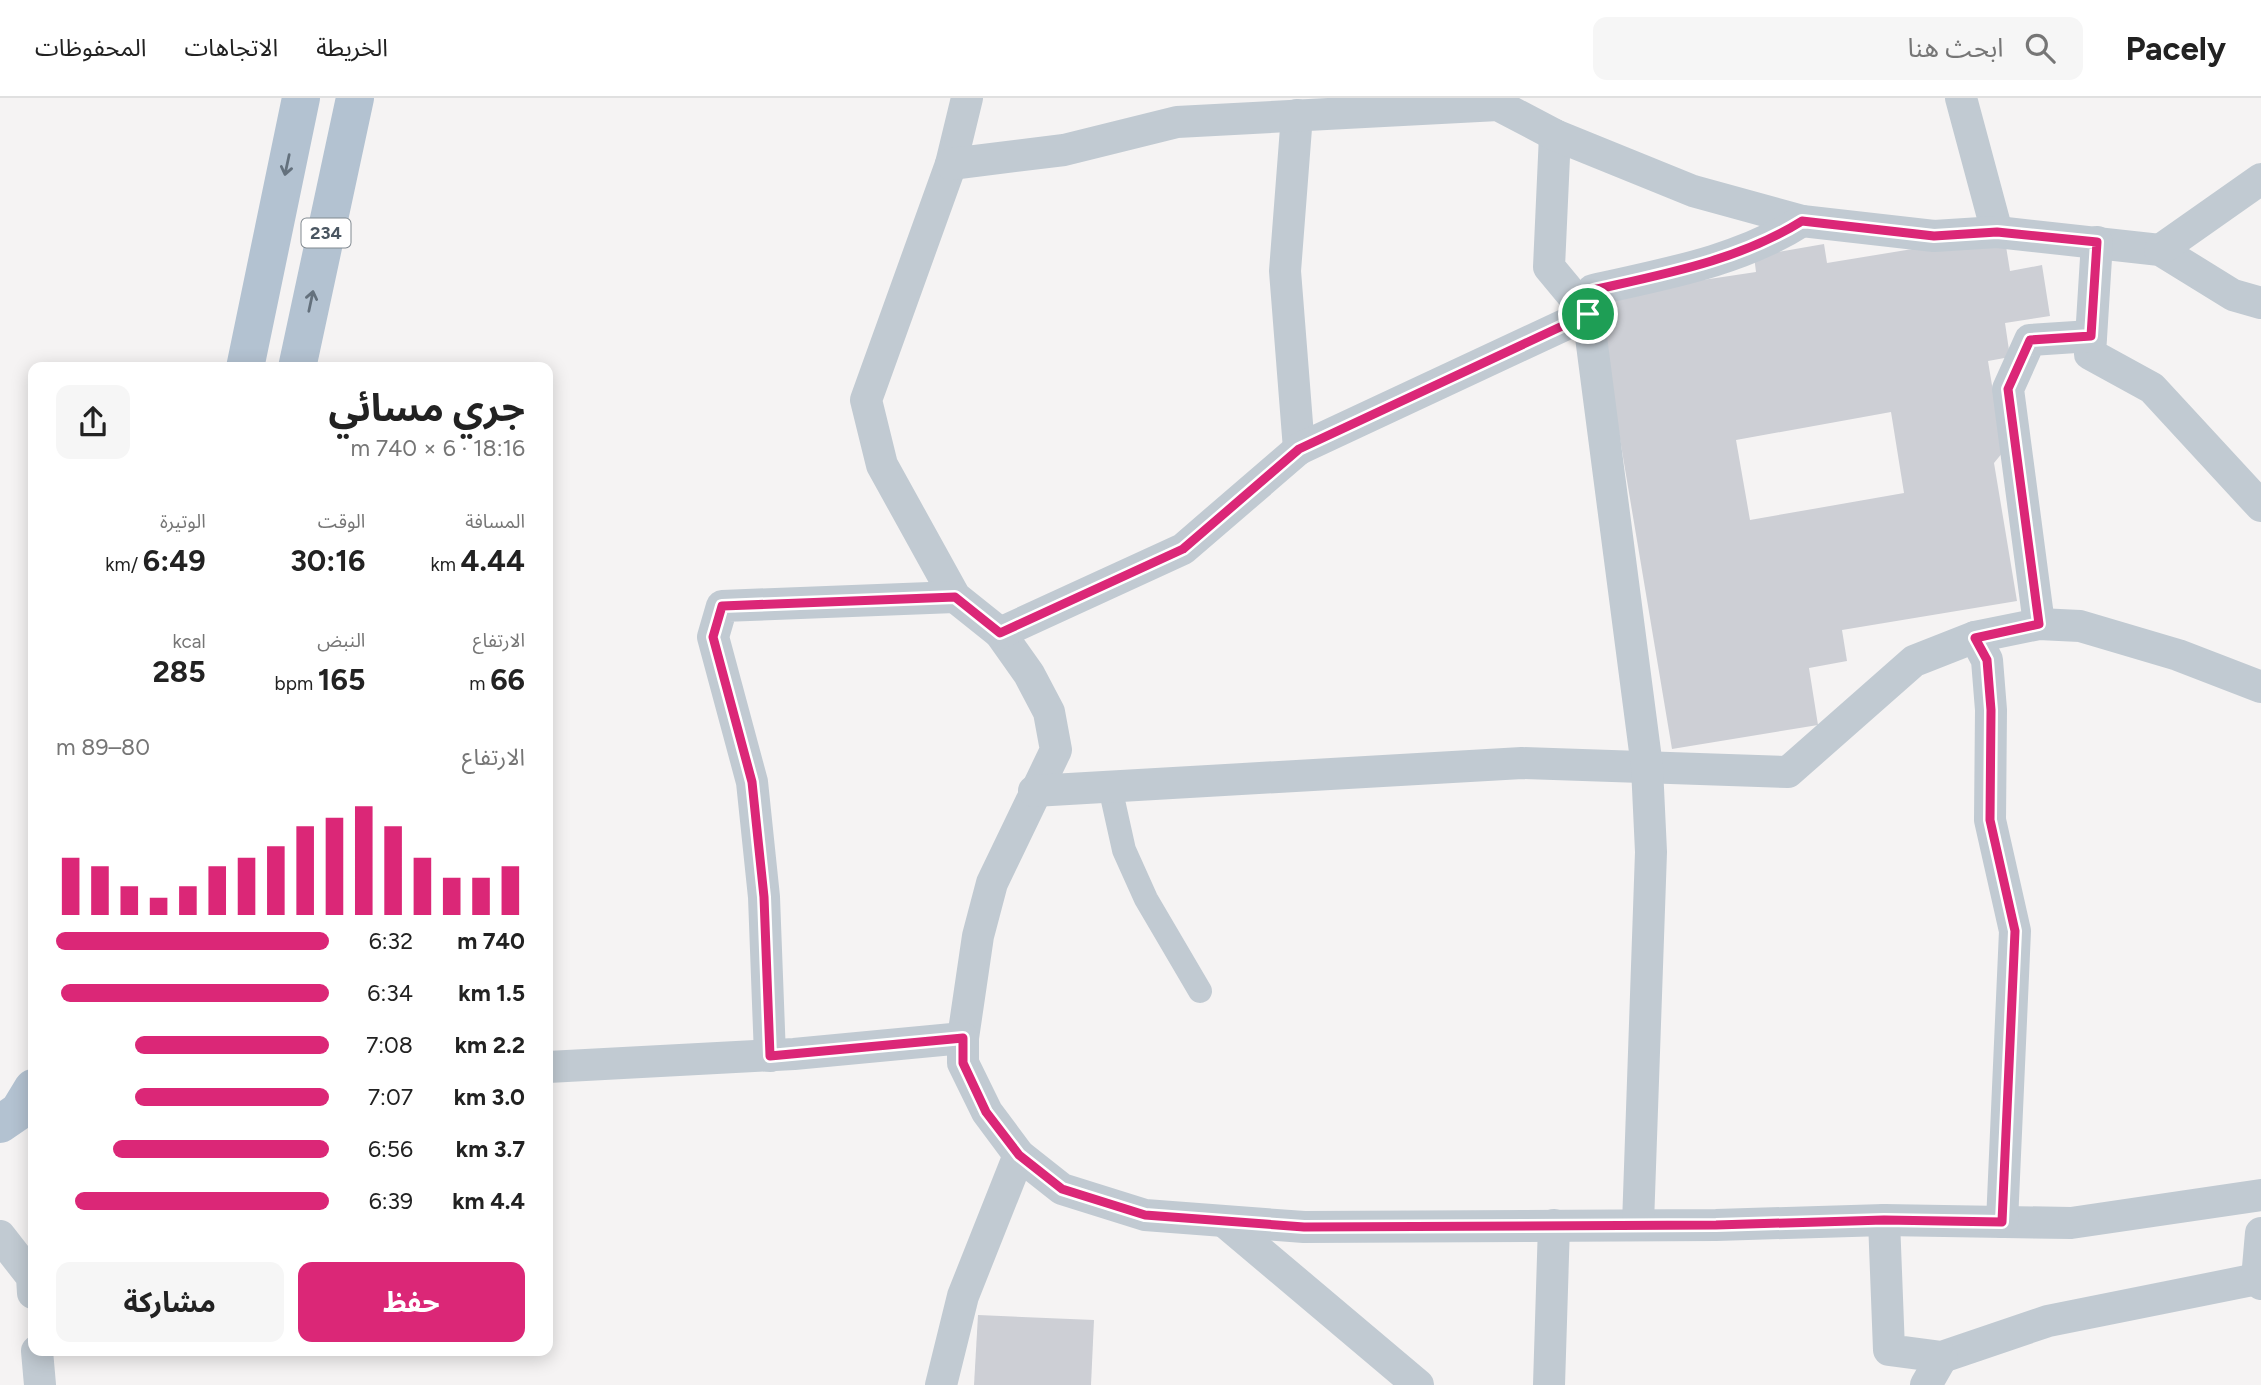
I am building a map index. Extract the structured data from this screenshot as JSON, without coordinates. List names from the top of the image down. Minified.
{"streets":{"main road":["234"]},"page":{"header":"Pacely","search":"ابحث هنا","nav":["الخريطة","الاتجاهات","المحفوظات"],"heading":["جري مسائي","18:16 · 6 × 740 m"],"stats":[["المسافة","4.44 km"],["الوقت","30:16"],["الوتيرة","6:49 /km"],["الارتفاع","66 m"],["النبض","165 bpm"],["kcal","285"]],"chart":["الارتفاع","80–89 m"],"list":[{"name":"740 m","note":"6:32"},{"name":"1.5 km","note":"6:34"},{"name":"2.2 km","note":"7:08"},{"name":"3.0 km","note":"7:07"},{"name":"3.7 km","note":"6:56"},{"name":"4.4 km","note":"6:39"}],"buttons":["حفظ","مشاركة"]}}
